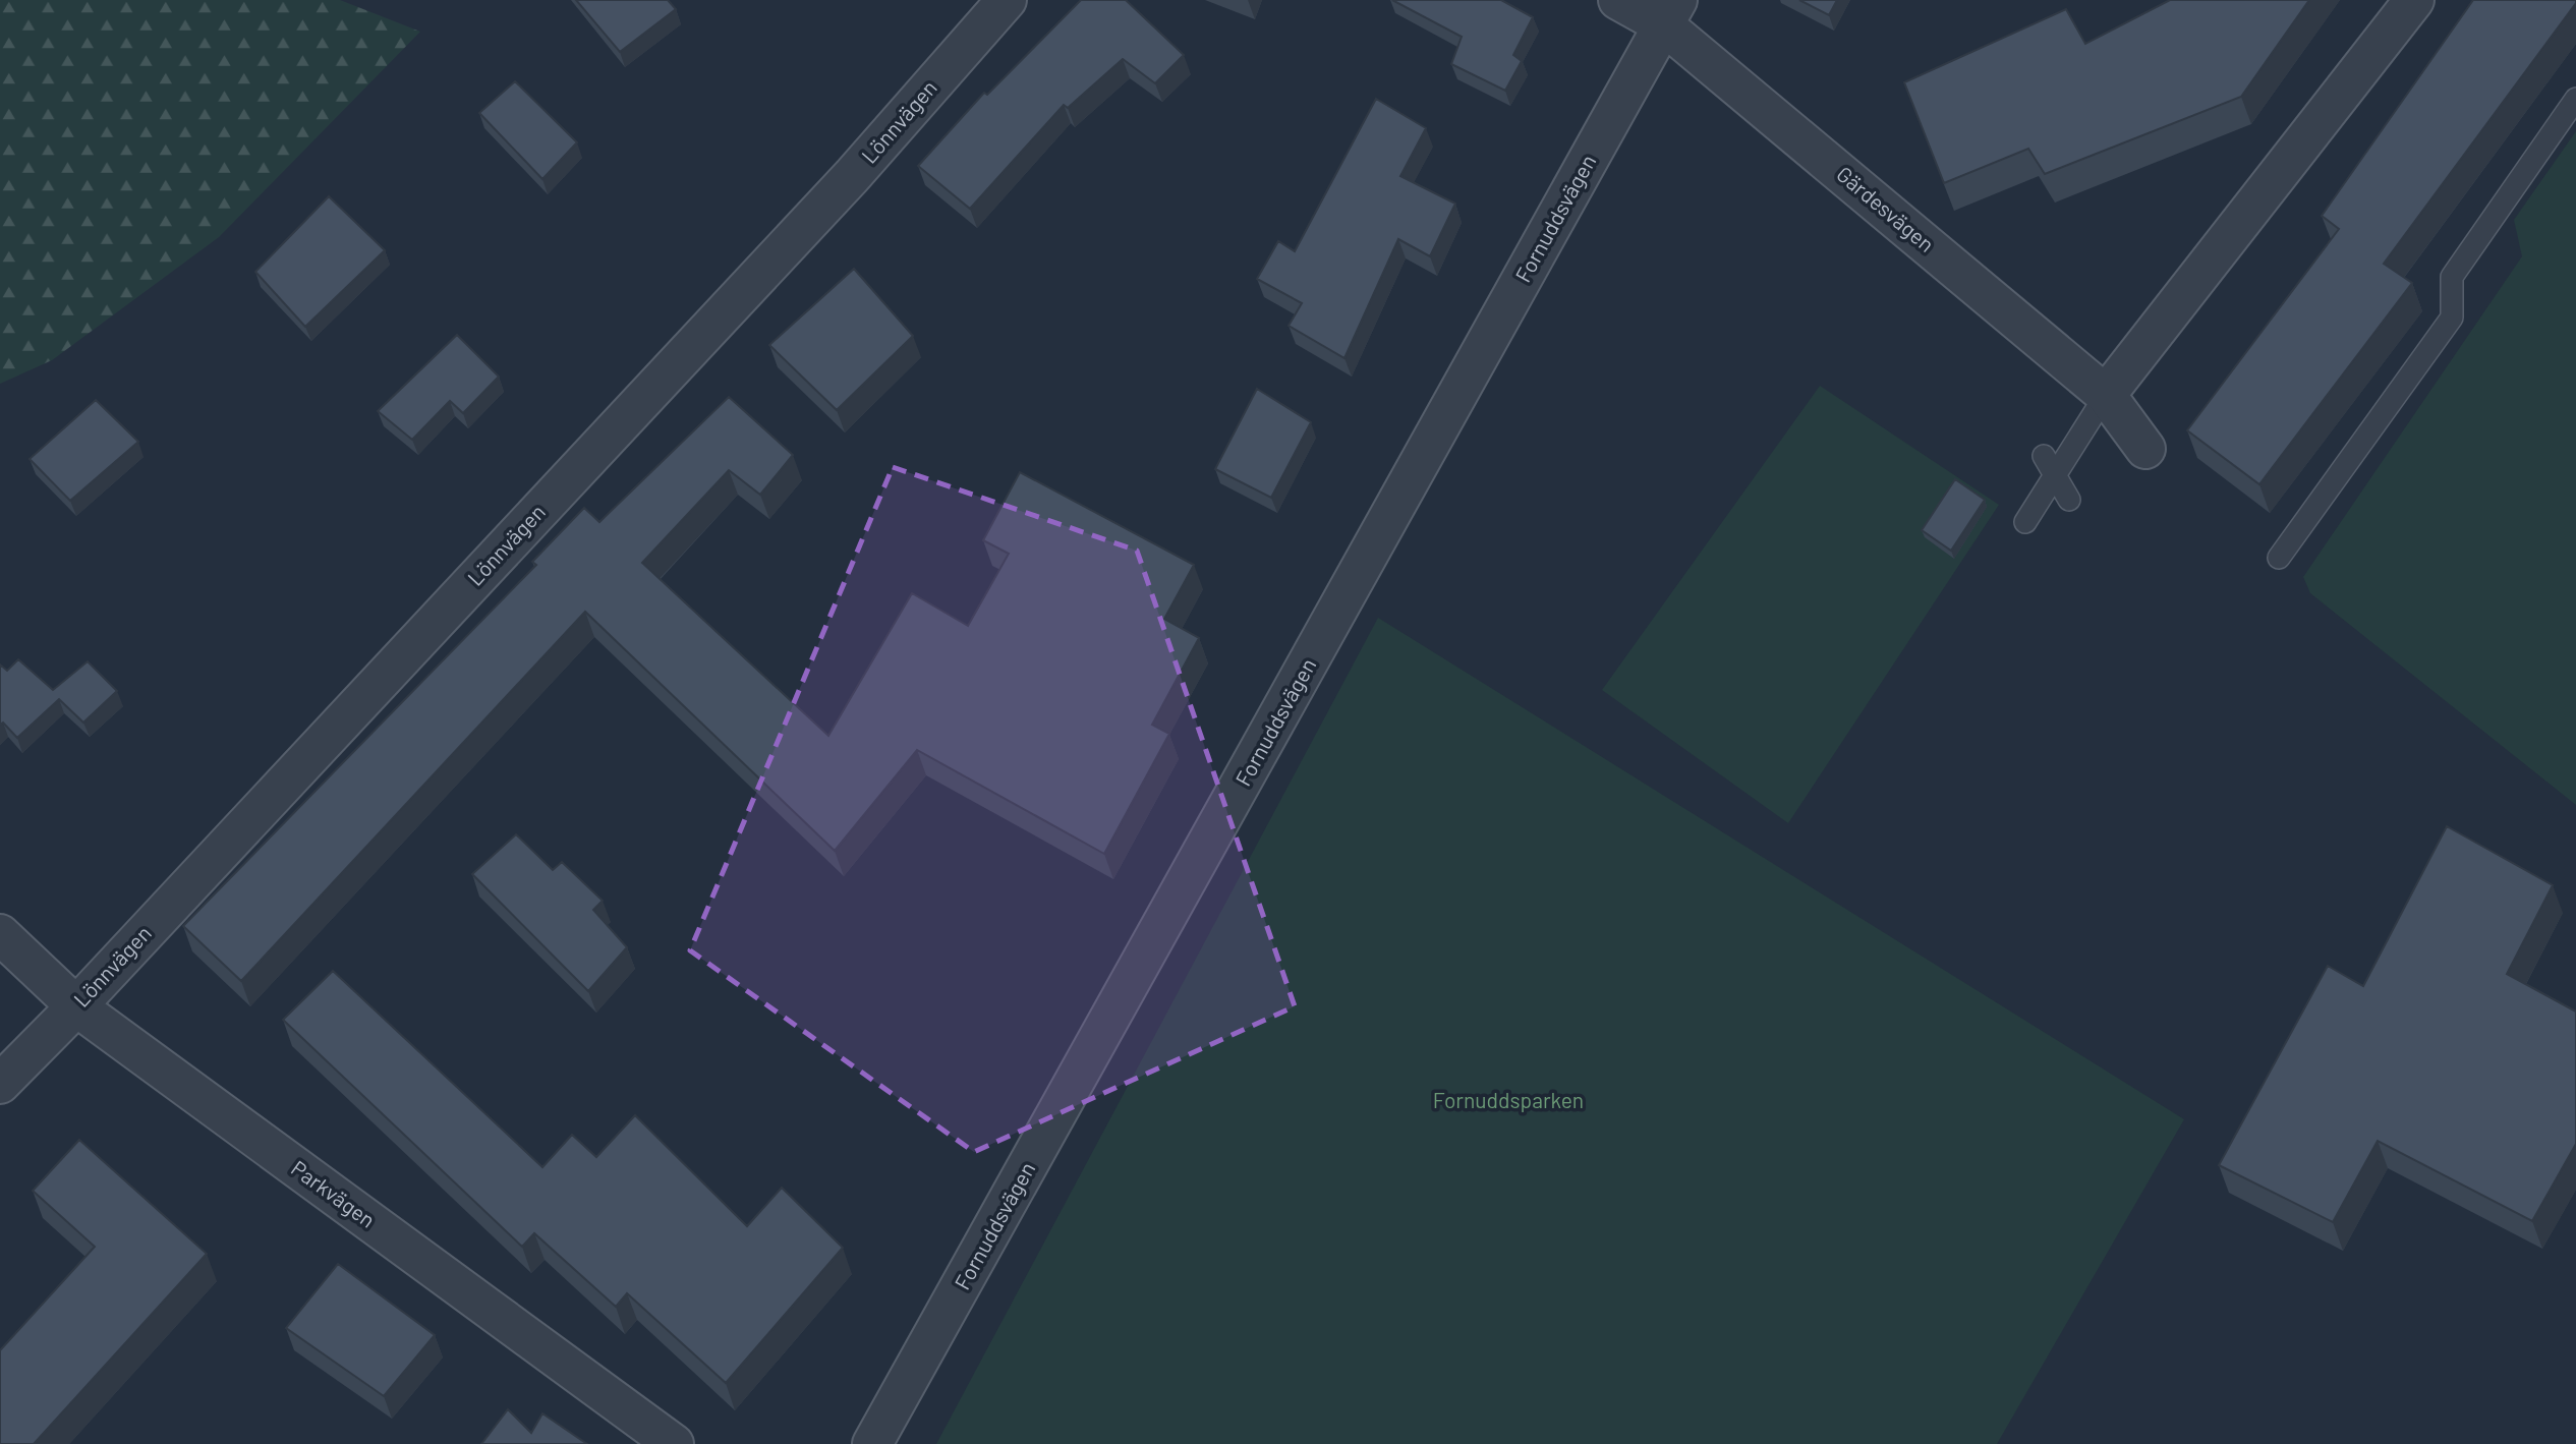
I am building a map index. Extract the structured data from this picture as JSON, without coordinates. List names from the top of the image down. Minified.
{"streets":{"street":["Lönnvägen","Gärdesvägen","Fornuddsvägen","Parkvägen"]},"crossings":[["Lönnvägen","Parkvägen"],["Gärdesvägen","Fornuddsvägen"]],"parks":["Fornuddsparken"]}
